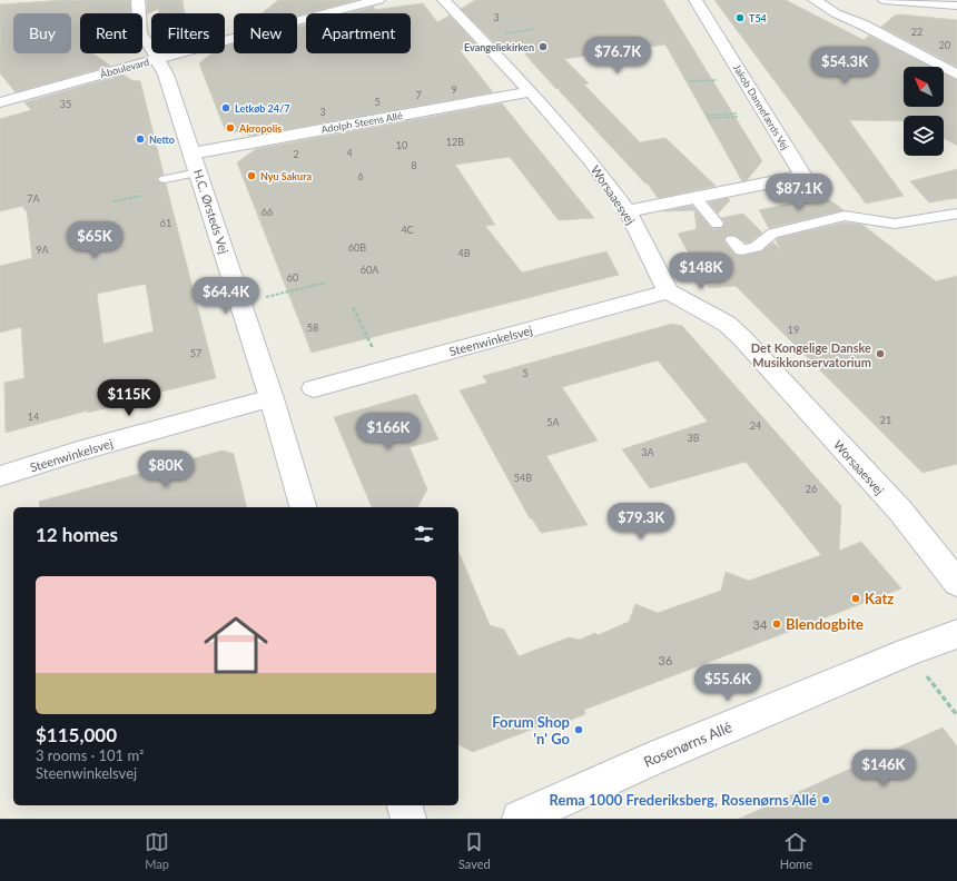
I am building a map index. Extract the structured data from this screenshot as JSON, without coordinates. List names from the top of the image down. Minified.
{"streets":{"street":["Åboulevard","Jakob Dannefærds Vej","Adolph Steens Allé","Worsaaesvej","H.C. Ørsteds Vej","Steenwinkelsvej","Rosenørns Allé"]},"crossings":[["Åboulevard","H.C. Ørsteds Vej"],["Jakob Dannefærds Vej","Worsaaesvej"],["Adolph Steens Allé","Worsaaesvej"],["Adolph Steens Allé","H.C. Ørsteds Vej"],["Worsaaesvej","Steenwinkelsvej"],["H.C. Ørsteds Vej","Steenwinkelsvej"]],"places":["T54","Evangeliekirken","Letkøb 24/7","Akropolis","Netto","Nyu Sakura","Det Kongelige Danske Musikkonservatorium","Katz","Blendogbite","Forum Shop 'n' Go","Rema 1000 Frederiksberg, Rosenørns Allé"],"house_numbers":["3","22","20","9","7","5","35","3","12B","10","4","2","8","6","7A","66","61","4C","60B","9A","4B","60A","60","58","19","57","5","14","21","5A","24","3B","3A","54B","26","34","36"],"north":"top left","page":{"chip":["Buy","Rent","Filters","New","Apartment"],"price":["$76.7K","$54.3K","$87.1K","$65K","$148K","$64.4K","$115K","$166K","$80K","$79.3K","$55.6K","$146K"],"heading":"12 homes","list":[{"name":"$115,000","note":"3 rooms · 101 m² · Steenwinkelsvej"}],"tabs":["Map","Saved","Home"]}}
